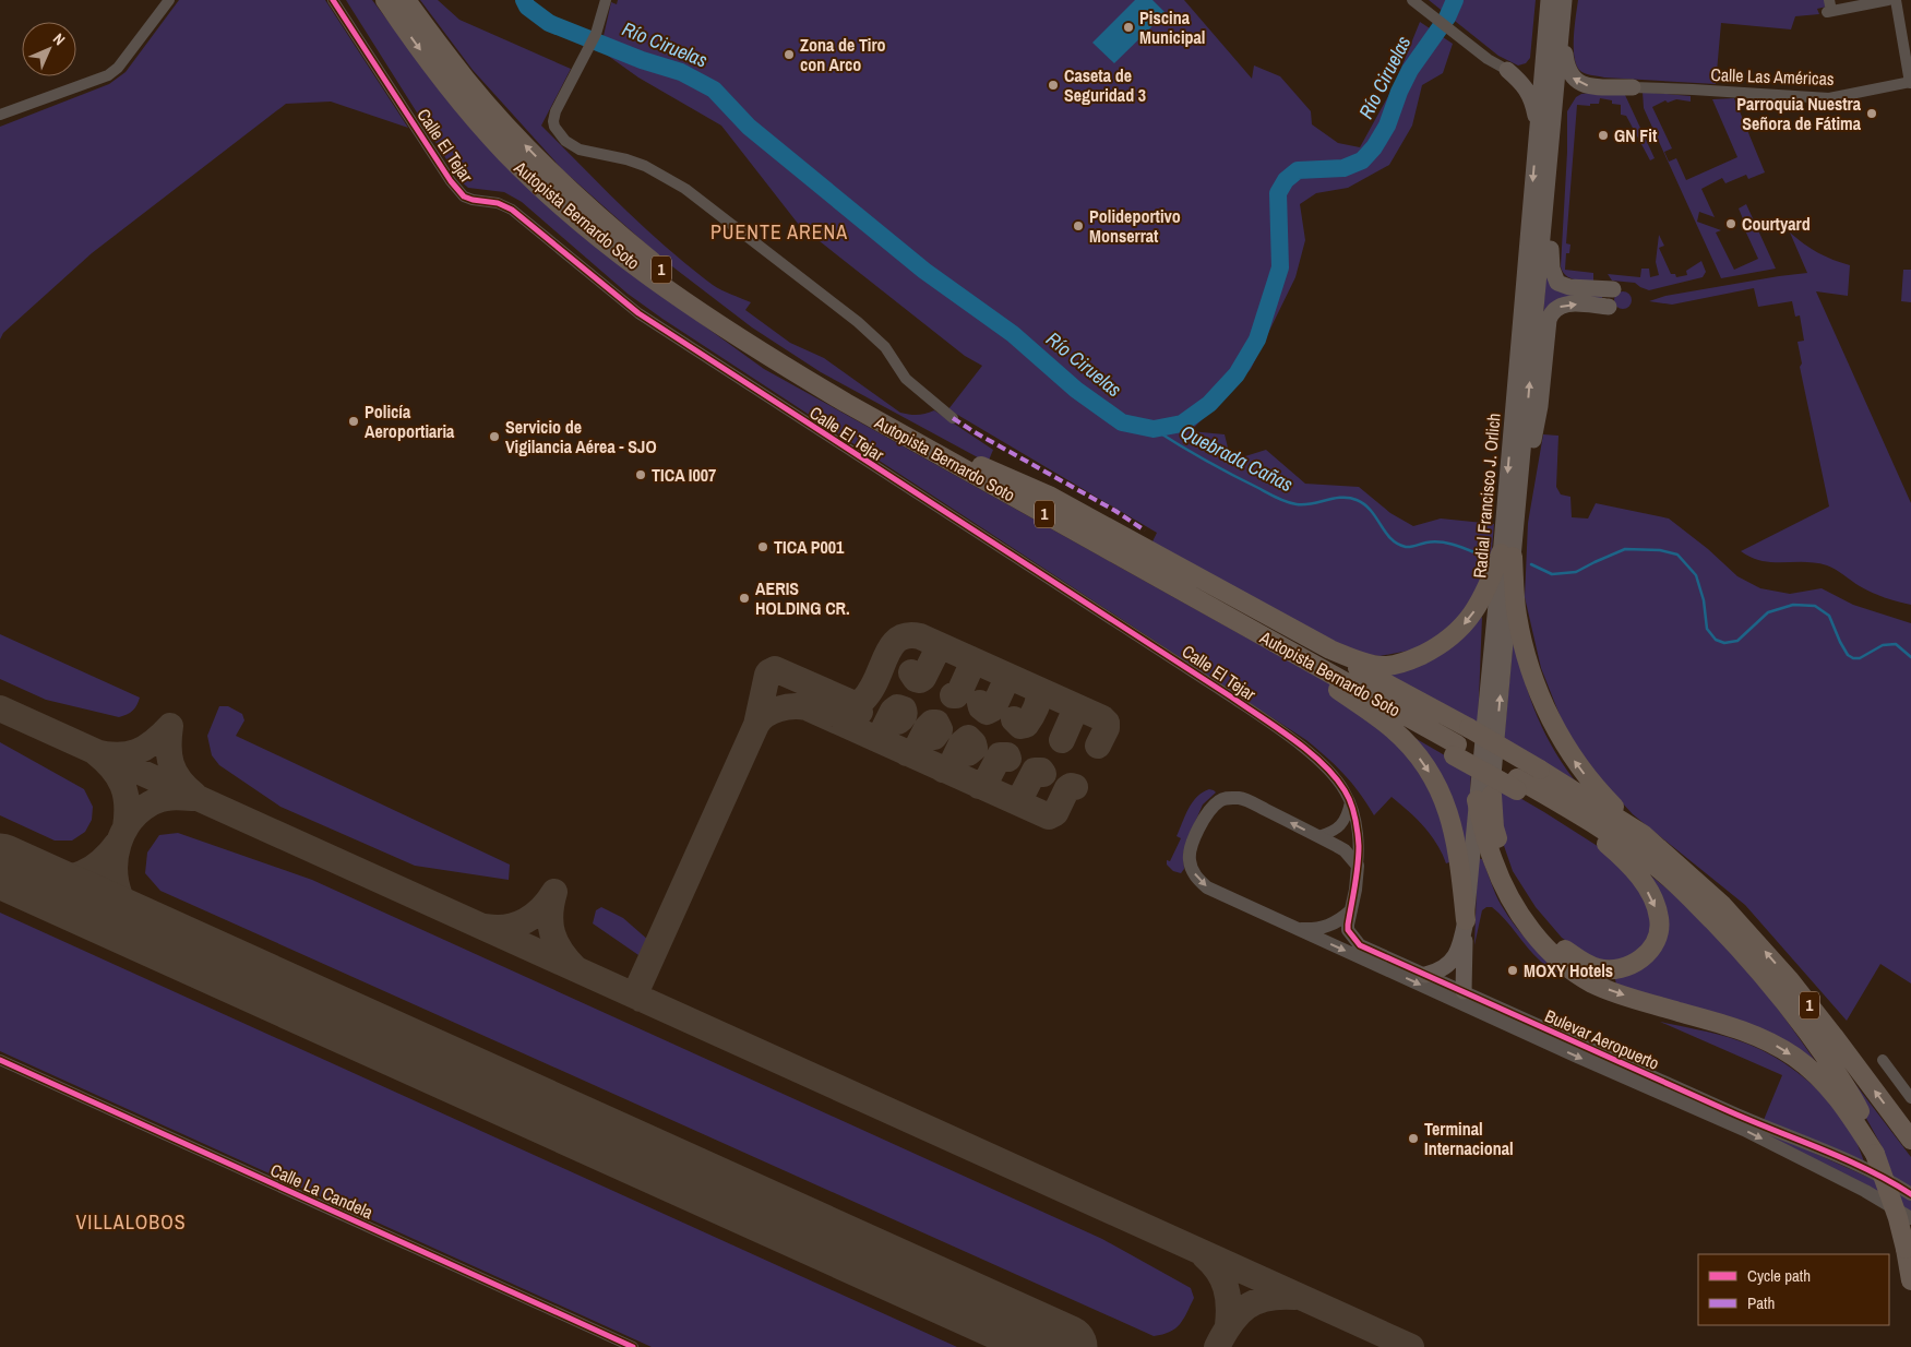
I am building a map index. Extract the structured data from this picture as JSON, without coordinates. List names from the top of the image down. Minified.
{"streets":{"highway":["Autopista Bernardo Soto","1"],"main road":["Radial Francisco J. Orlich"],"street":["Calle Las Américas","Calle El Tejar","Bulevar Aeropuerto","Calle La Candela"]},"crossings":[["Calle El Tejar","Bulevar Aeropuerto"],["Autopista Bernardo Soto","1"],["Radial Francisco J. Orlich","Bulevar Aeropuerto"]],"districts":["PUENTE ARENA","VILLALOBOS"],"water":["Río Ciruelas","Quebrada Cañas"],"places":["Piscina Municipal","Zona de Tiro con Arco","Caseta de Seguridad 3","Parroquia Nuestra Señora de Fátima","GN Fit","Courtyard","Polideportivo Monserrat","Policía Aeroportiaria","Servicio de Vigilancia Aérea - SJO","TICA I007","TICA P001","AERIS HOLDING CR.","MOXY Hotels","Terminal Internacional"],"legend":["Cycle path","Path"],"north":"top right"}
